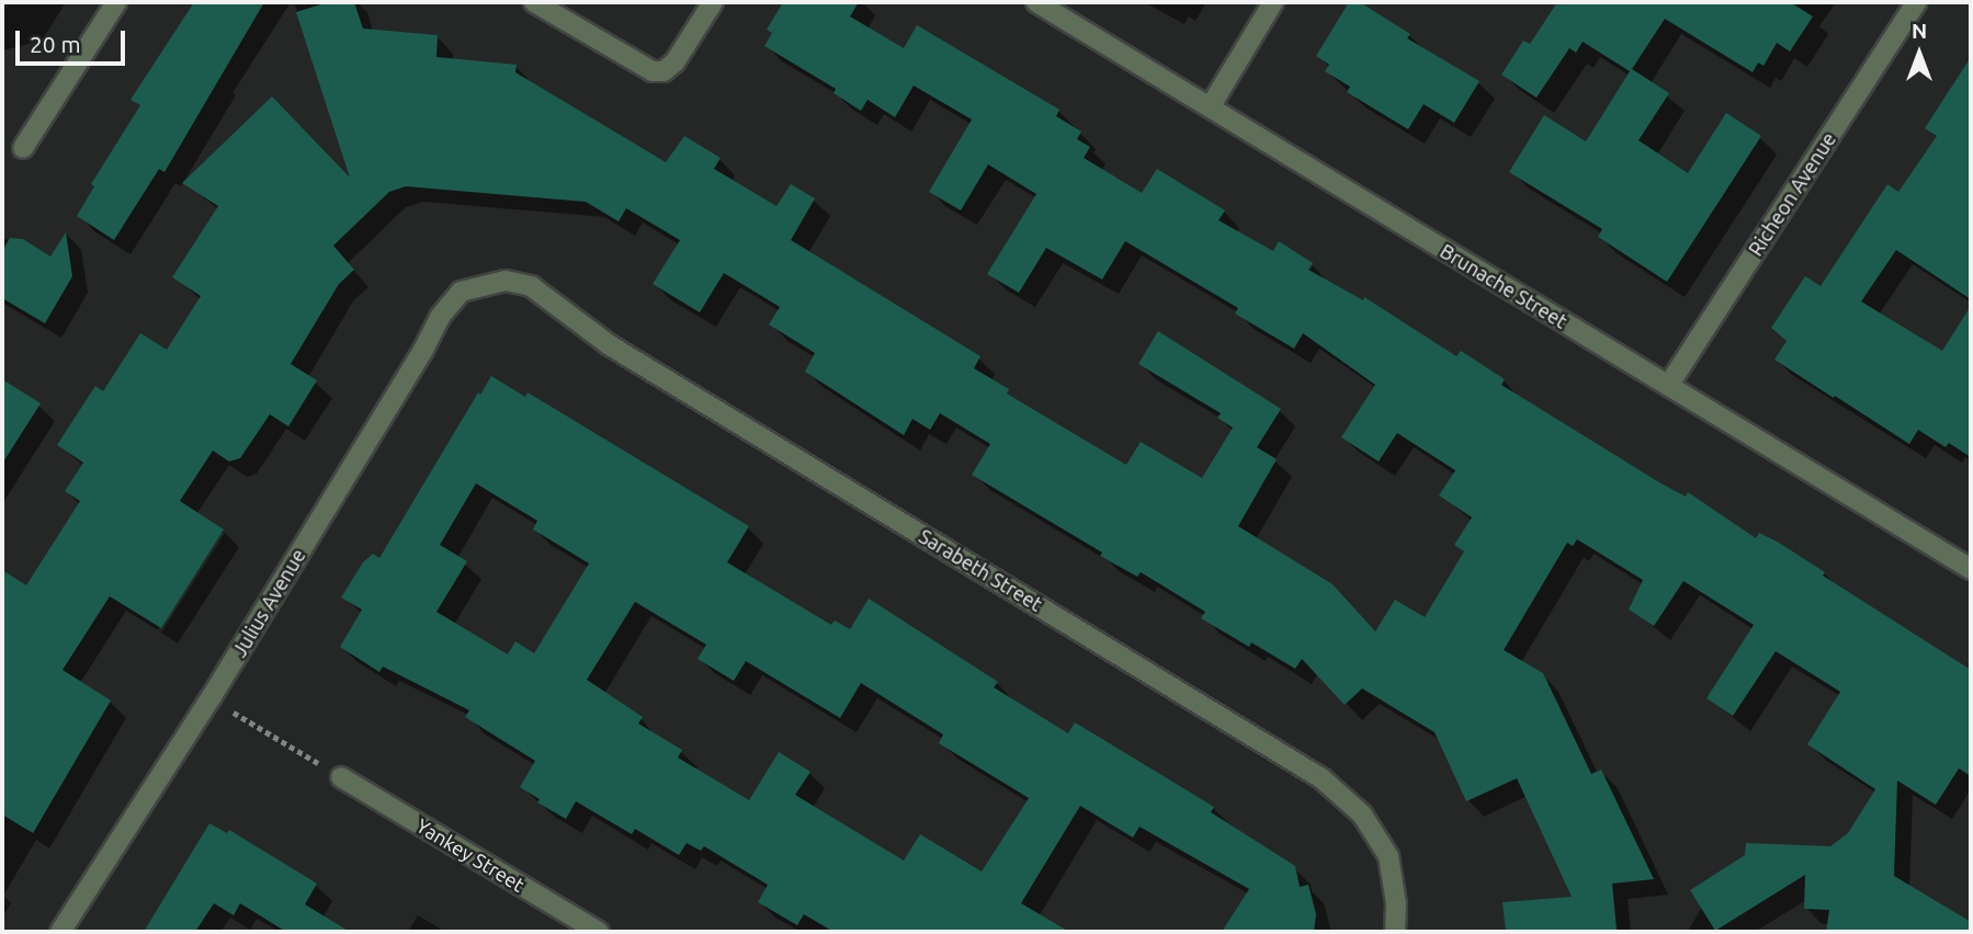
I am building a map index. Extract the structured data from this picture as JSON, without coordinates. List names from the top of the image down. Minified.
{"streets":{"street":["Richeon Avenue","Brunache Street","Sarabeth Street","Julius Avenue","Yankey Street"]},"crossings":[["Richeon Avenue","Brunache Street"],["Sarabeth Street","Julius Avenue"]],"scale_bar":"20 m","north":"top"}
